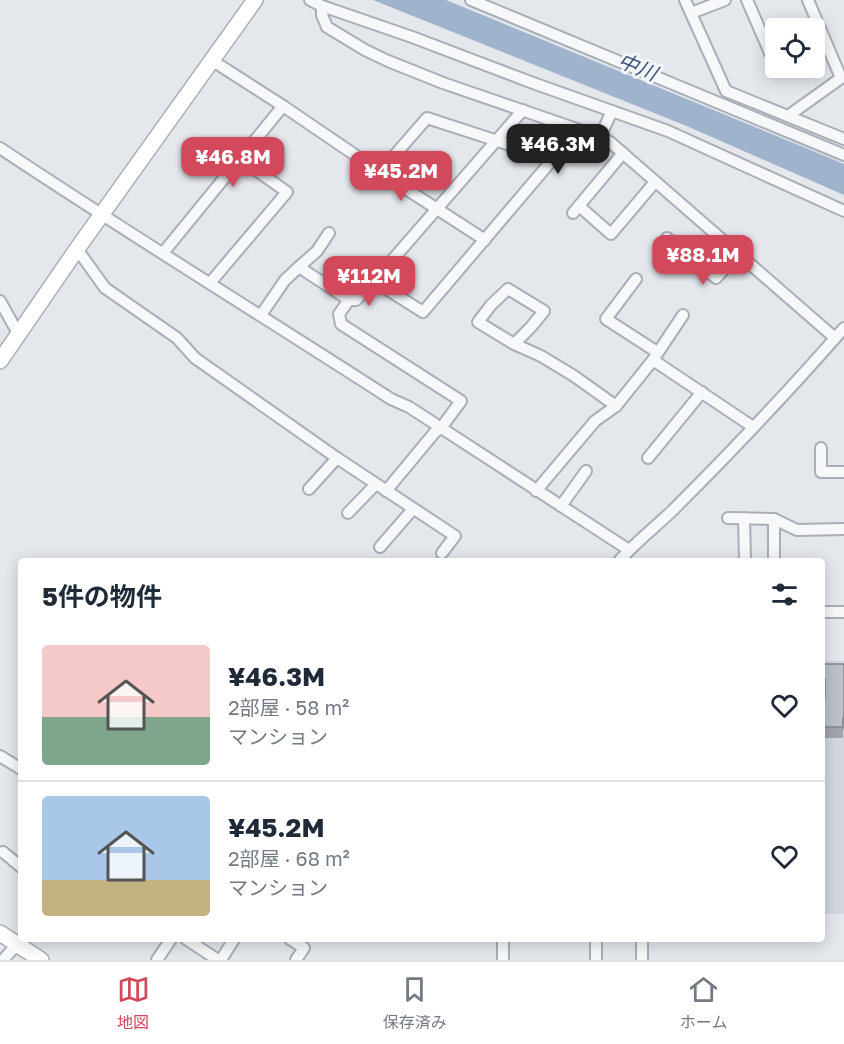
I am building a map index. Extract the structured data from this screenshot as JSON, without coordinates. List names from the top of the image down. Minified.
{"water":["中川"],"page":{"price":["¥46.3M","¥46.8M","¥45.2M","¥88.1M","¥112M"],"heading":"5件の物件","list":[{"name":"¥46.3M","note":"2部屋 · 58 m² · マンション"},{"name":"¥45.2M","note":"2部屋 · 68 m² · マンション"}],"tabs":["地図","保存済み","ホーム"]}}
